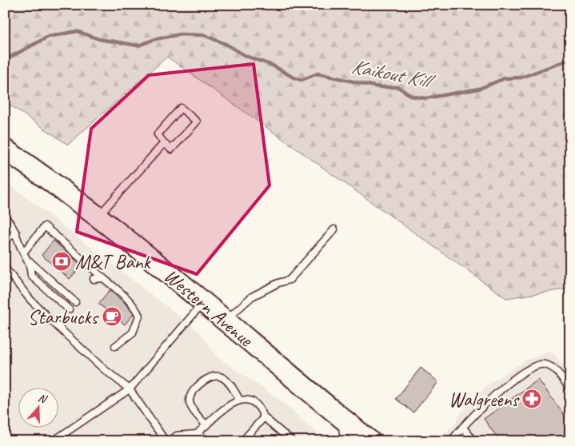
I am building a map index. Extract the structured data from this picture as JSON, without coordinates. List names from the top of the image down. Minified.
{"streets":{"main road":["Western Avenue"]},"water":["Kaikout Kill"],"places":{"bank":["M&T Bank"],"cafe":["Starbucks"],"pharmacy":["Walgreens"]},"north":"top"}
